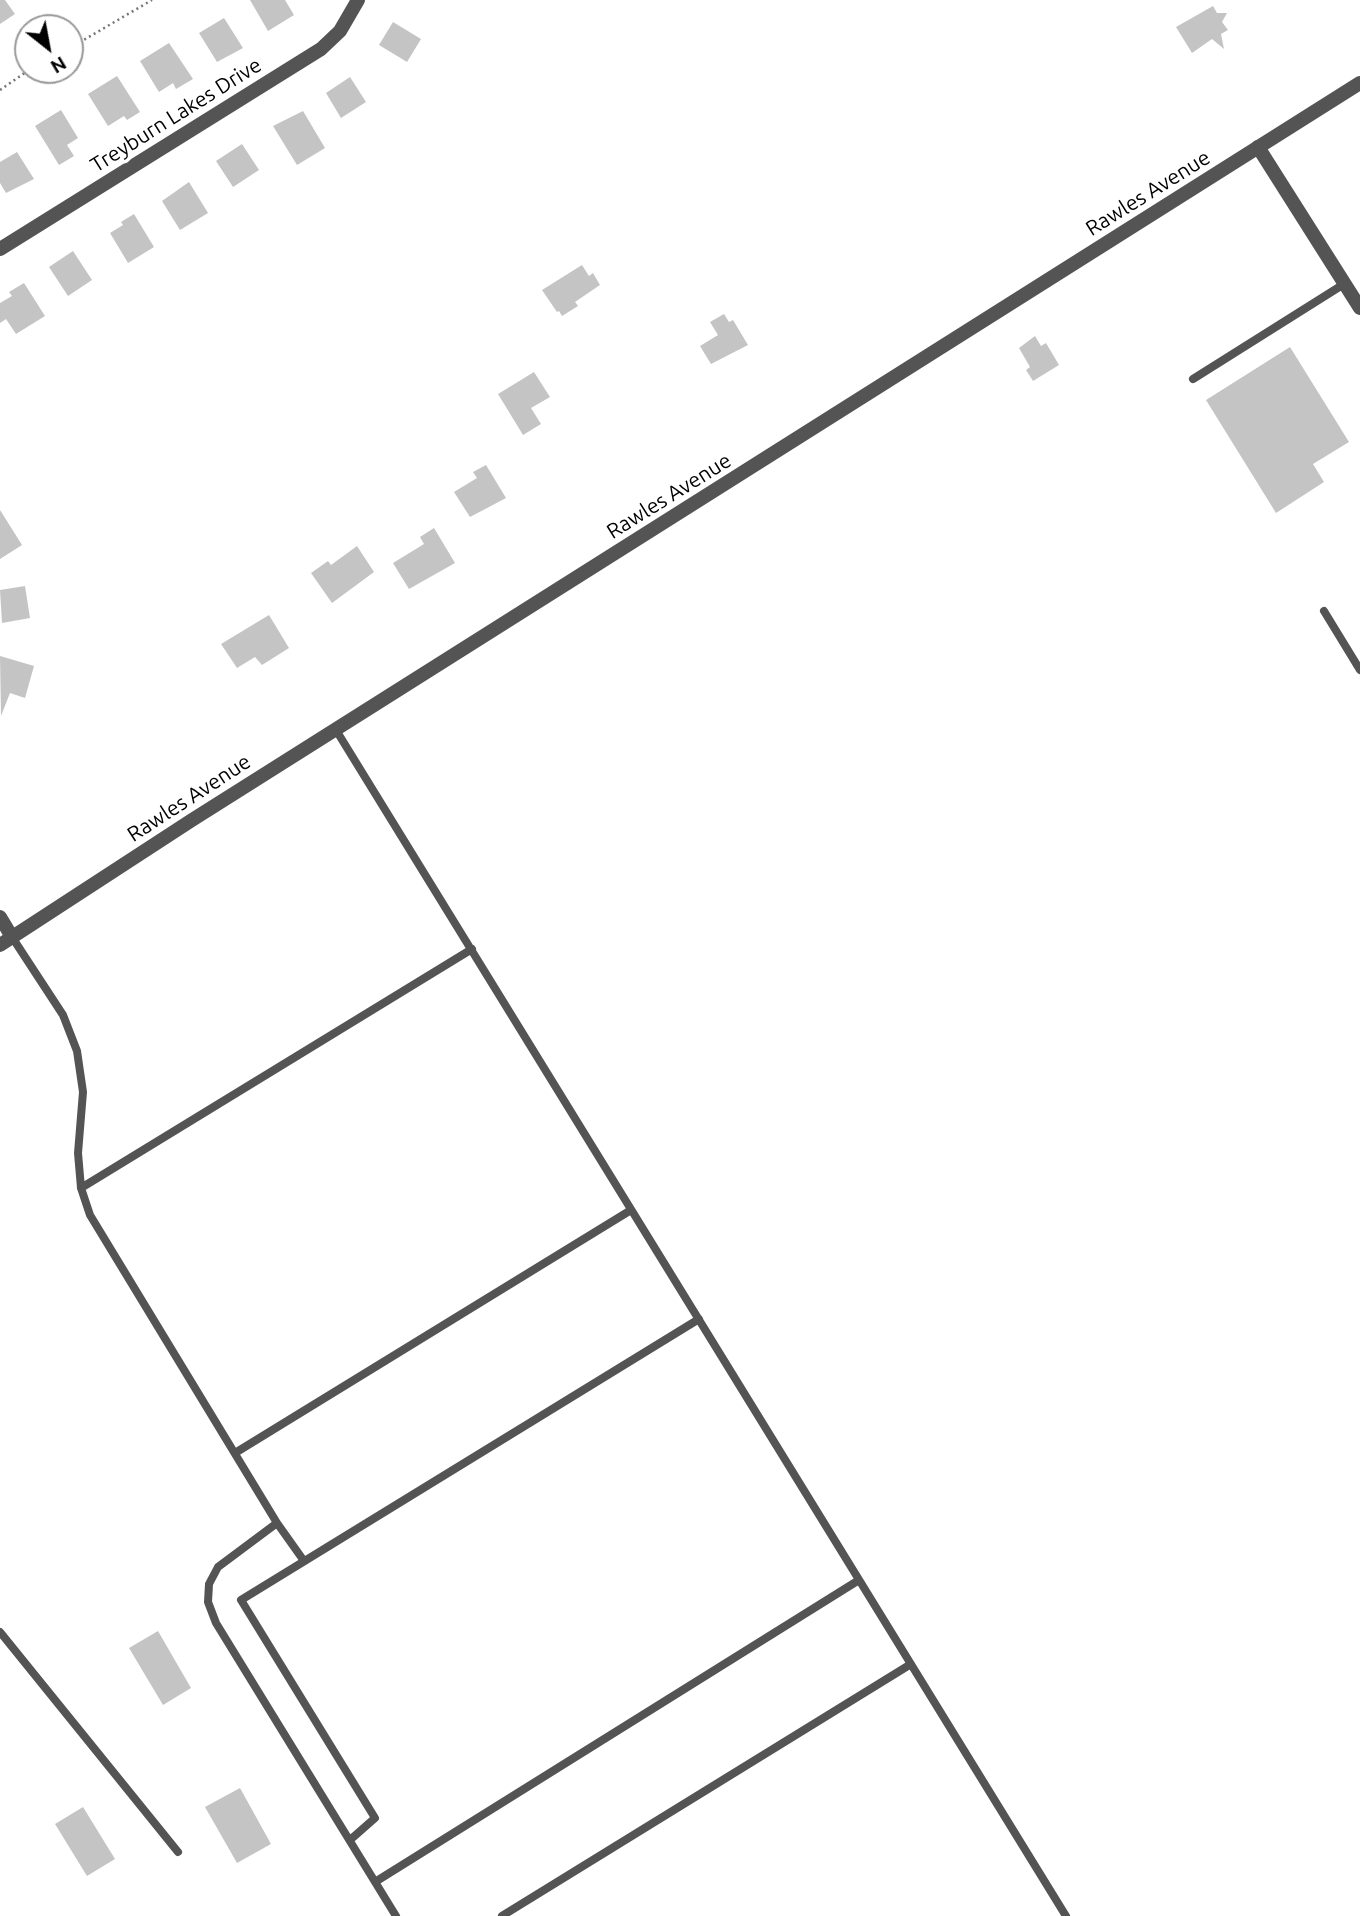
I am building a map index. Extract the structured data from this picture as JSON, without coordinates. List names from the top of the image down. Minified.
{"streets":{"street":["Treyburn Lakes Drive","Rawles Avenue"]},"north":"bottom right"}
